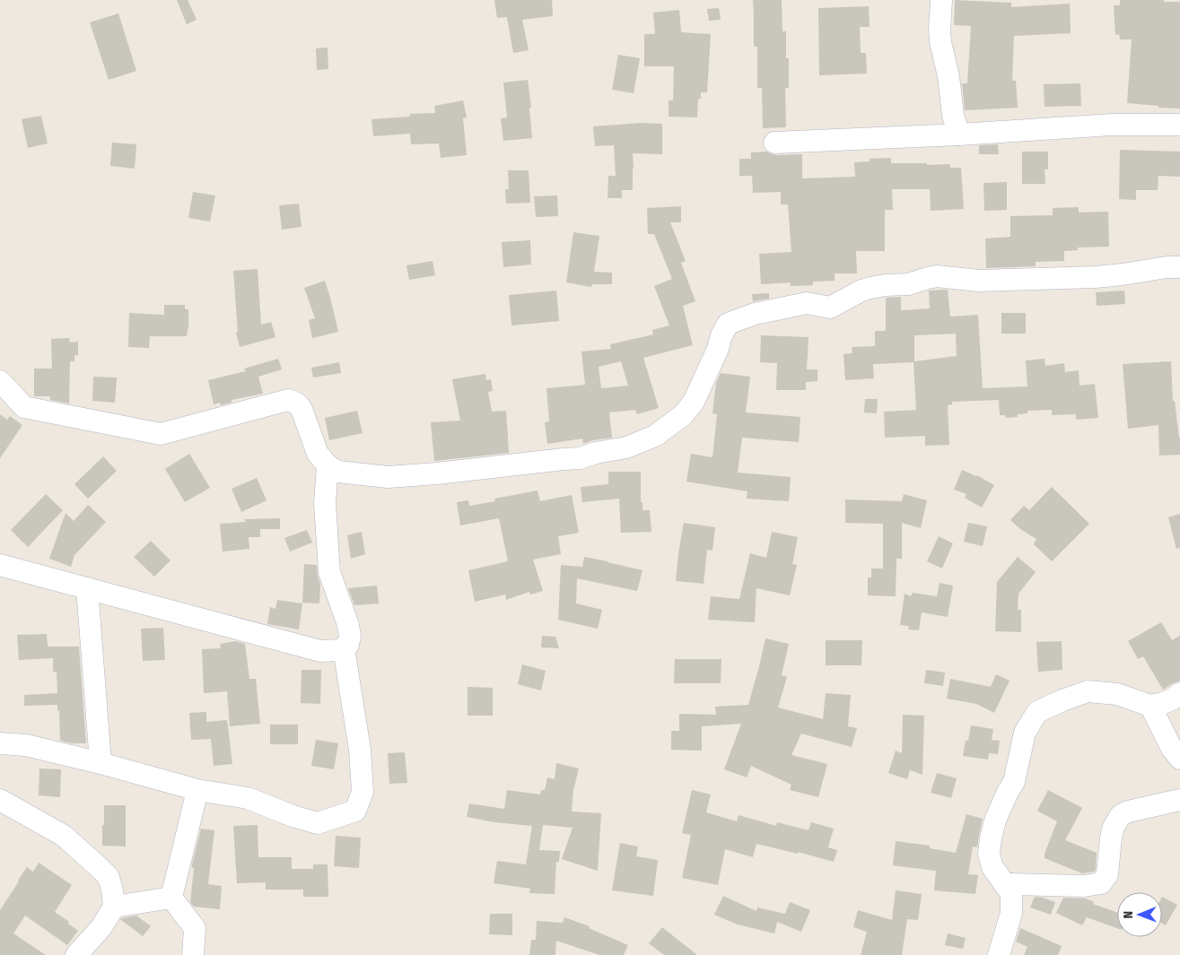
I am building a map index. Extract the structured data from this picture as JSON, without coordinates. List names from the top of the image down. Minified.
{"north":"left"}
